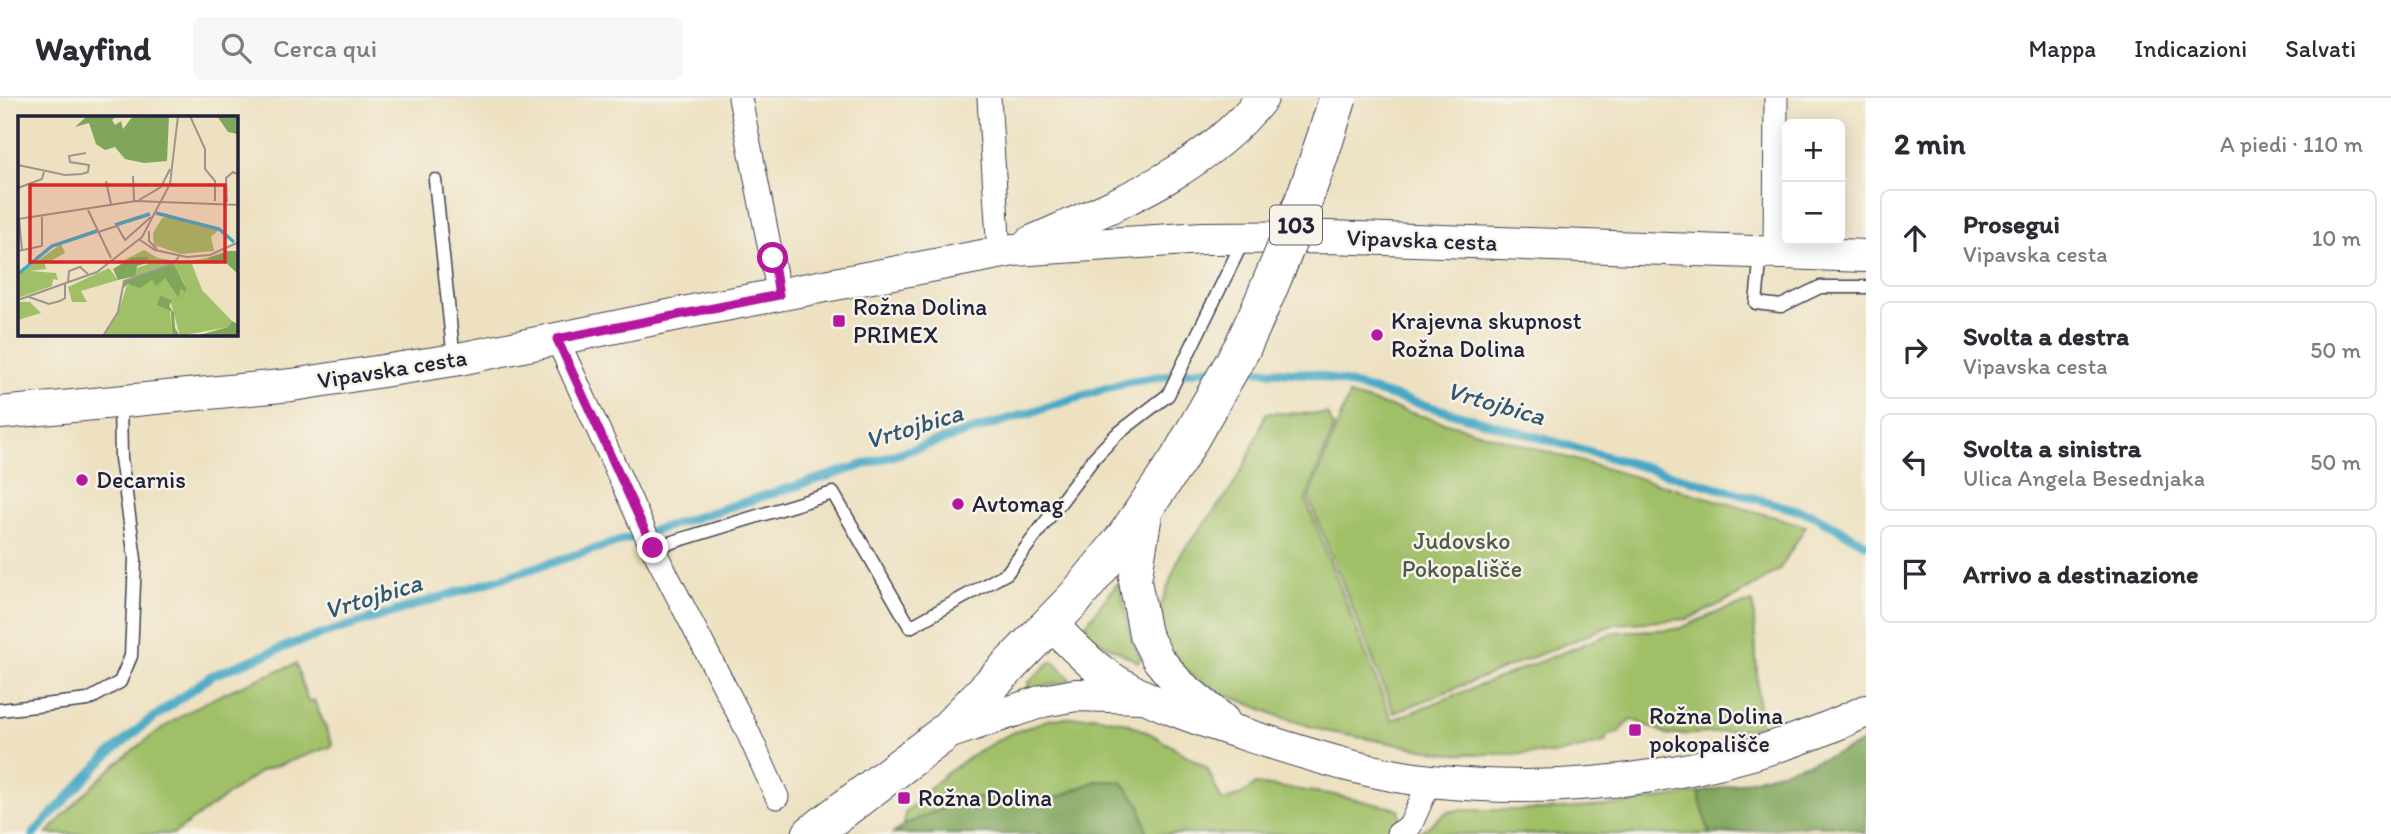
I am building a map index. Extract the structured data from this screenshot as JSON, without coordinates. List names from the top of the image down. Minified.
{"streets":{"main road":["103","Vipavska cesta"]},"water":["Vrtojbica"],"parks":["Judovsko Pokopališče"],"places":{"transit":["Rožna Dolina PRIMEX","Rožna Dolina pokopališče","Rožna Dolina"],"other":["Krajevna skupnost Rožna Dolina","Decarnis","Avtomag"]},"page":{"header":"Wayfind","search":"Cerca qui","nav":["Mappa","Indicazioni","Salvati"],"heading":["2 min","A piedi · 110 m"],"map_buttons":["+","−"],"list":[["Prosegui","Vipavska cesta","10 m"],["Svolta a destra","Vipavska cesta","50 m"],["Svolta a sinistra","Ulica Angela Besednjaka","50 m"],"Arrivo a destinazione"]}}
